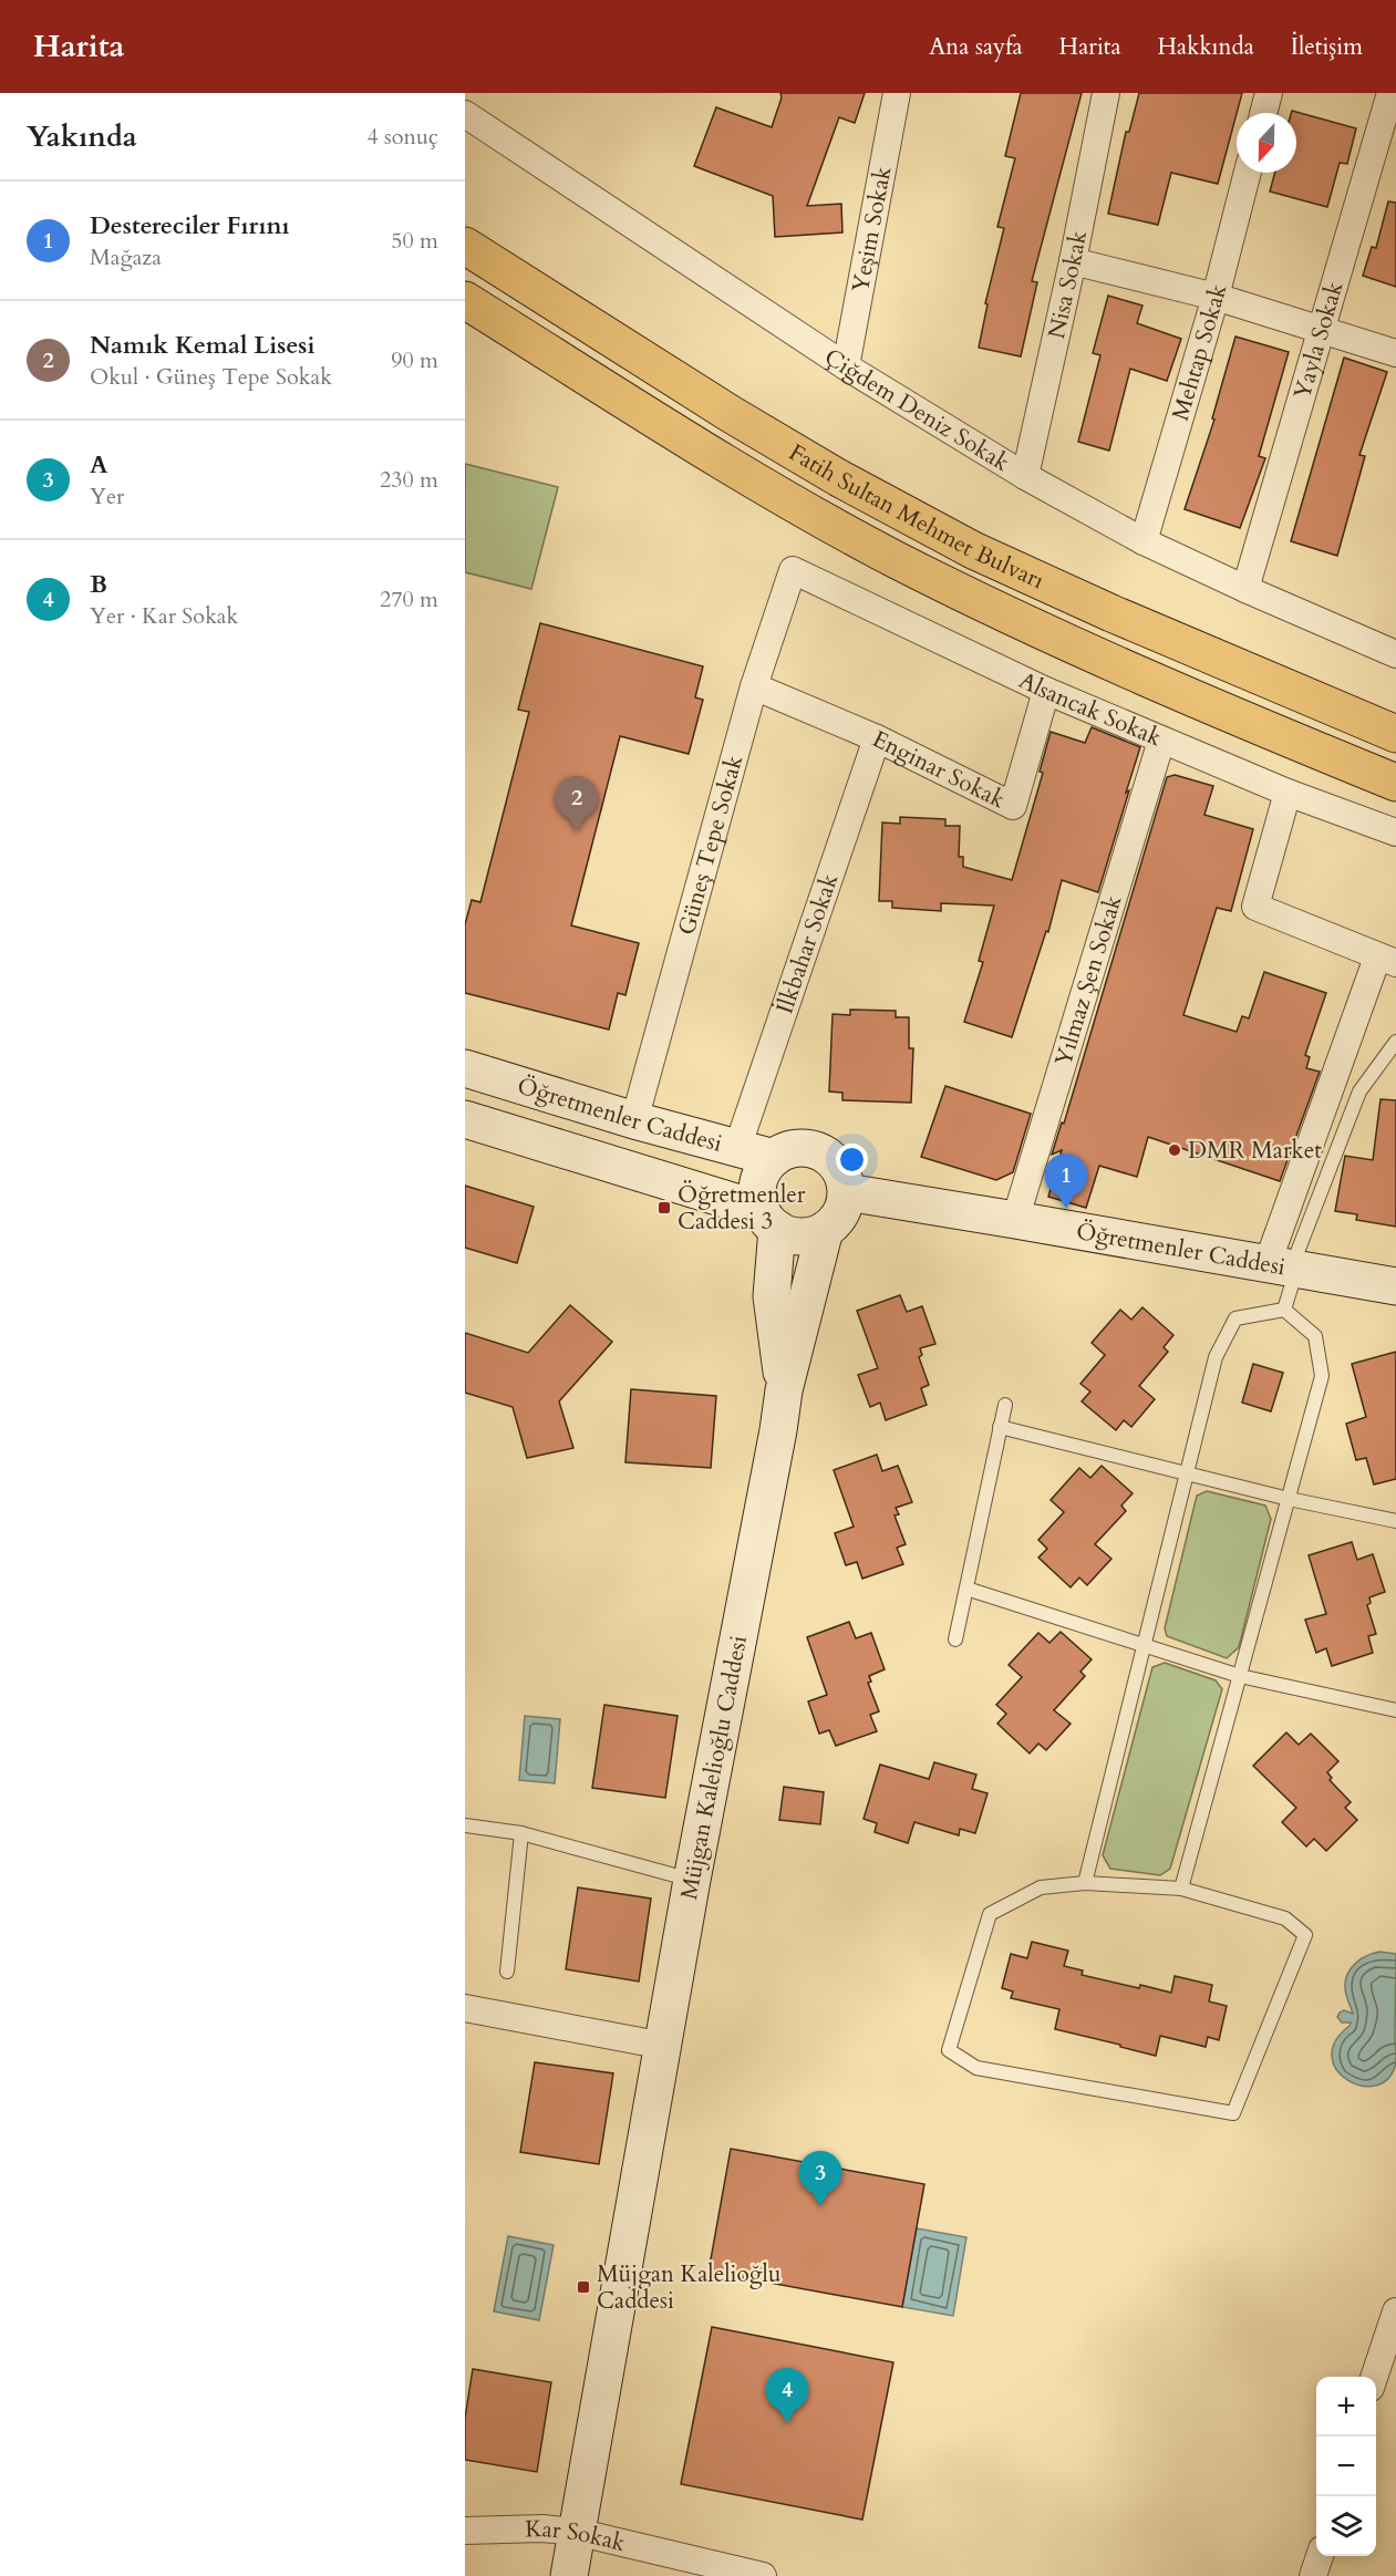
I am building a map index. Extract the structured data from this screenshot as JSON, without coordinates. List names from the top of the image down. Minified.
{"streets":{"main road":["Fatih Sultan Mehmet Bulvarı"],"street":["Yeşim Sokak","Nisa Sokak","Yayla Sokak","Mehtap Sokak","Çiğdem Deniz Sokak","Alsancak Sokak","Enginar Sokak","Güneş Tepe Sokak","İlkbahar Sokak","Yılmaz Şen Sokak","Öğretmenler Caddesi","Müjgan Kalelioğlu Caddesi","Kar Sokak"]},"crossings":[["Yeşim Sokak","Çiğdem Deniz Sokak"],["Nisa Sokak","Çiğdem Deniz Sokak"],["Yayla Sokak","Çiğdem Deniz Sokak"],["Mehtap Sokak","Çiğdem Deniz Sokak"],["Alsancak Sokak","Enginar Sokak"],["Alsancak Sokak","Güneş Tepe Sokak"],["Alsancak Sokak","Yılmaz Şen Sokak"],["Enginar Sokak","Güneş Tepe Sokak"],["Enginar Sokak","İlkbahar Sokak"],["Güneş Tepe Sokak","Öğretmenler Caddesi"],["İlkbahar Sokak","Öğretmenler Caddesi"],["Yılmaz Şen Sokak","Öğretmenler Caddesi"],["Öğretmenler Caddesi","Müjgan Kalelioğlu Caddesi"],["Müjgan Kalelioğlu Caddesi","Kar Sokak"]],"places":{"other":["DMR Market"],"transit":["Öğretmenler Caddesi 3","Müjgan Kalelioğlu Caddesi"]},"north":"bottom","page":{"header":"Harita","nav":["Ana sayfa","Harita","Hakkında","İletişim"],"heading":["Yakında","4 sonuç"],"list":[{"mark":"1","name":"Destereciler Fırını","note":"Mağaza","value":"50 m"},{"mark":"2","name":"Namık Kemal Lisesi","note":"Okul · Güneş Tepe Sokak","value":"90 m"},{"mark":"3","name":"A","note":"Yer","value":"230 m"},{"mark":"4","name":"B","note":"Yer · Kar Sokak","value":"270 m"}],"pins":["2","1","3","4"],"map_buttons":["+","−"]}}
